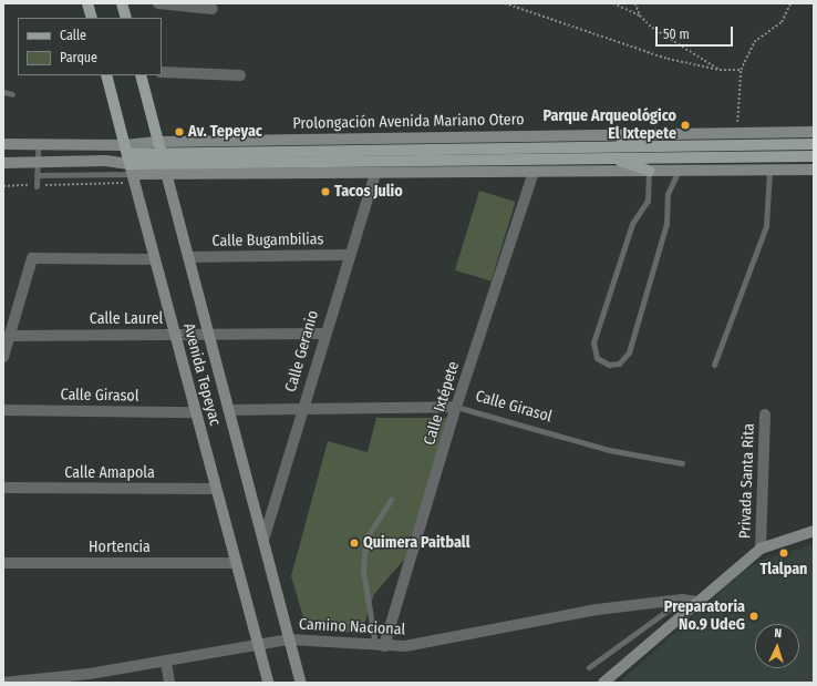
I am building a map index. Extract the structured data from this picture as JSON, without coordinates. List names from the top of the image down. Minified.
{"streets":{"main road":["Prolongación Avenida Mariano Otero","Avenida Tepeyac"],"street":["Calle Bugambilias","Calle Laurel","Calle Geranio","Calle Girasol","Calle Ixtépete","Calle Amapola","Privada Santa Rita","Hortencia","Camino Nacional"]},"crossings":[["Prolongación Avenida Mariano Otero","Calle Geranio"],["Prolongación Avenida Mariano Otero","Avenida Tepeyac"],["Prolongación Avenida Mariano Otero","Calle Ixtépete"],["Calle Bugambilias","Calle Geranio"],["Calle Bugambilias","Avenida Tepeyac"],["Calle Laurel","Calle Geranio"],["Calle Laurel","Avenida Tepeyac"],["Calle Geranio","Avenida Tepeyac"],["Calle Geranio","Calle Girasol"],["Avenida Tepeyac","Calle Girasol"],["Avenida Tepeyac","Calle Amapola"],["Avenida Tepeyac","Hortencia"],["Avenida Tepeyac","Camino Nacional"],["Calle Girasol","Calle Ixtépete"],["Calle Ixtépete","Camino Nacional"]],"places":["Parque Arqueológico El Ixtepete","Av. Tepeyac","Tacos Julio","Quimera Paitball","Tlalpan","Preparatoria No.9 UdeG"],"legend":["Calle","Parque"],"scale_bar":"50 m","north":"top"}
